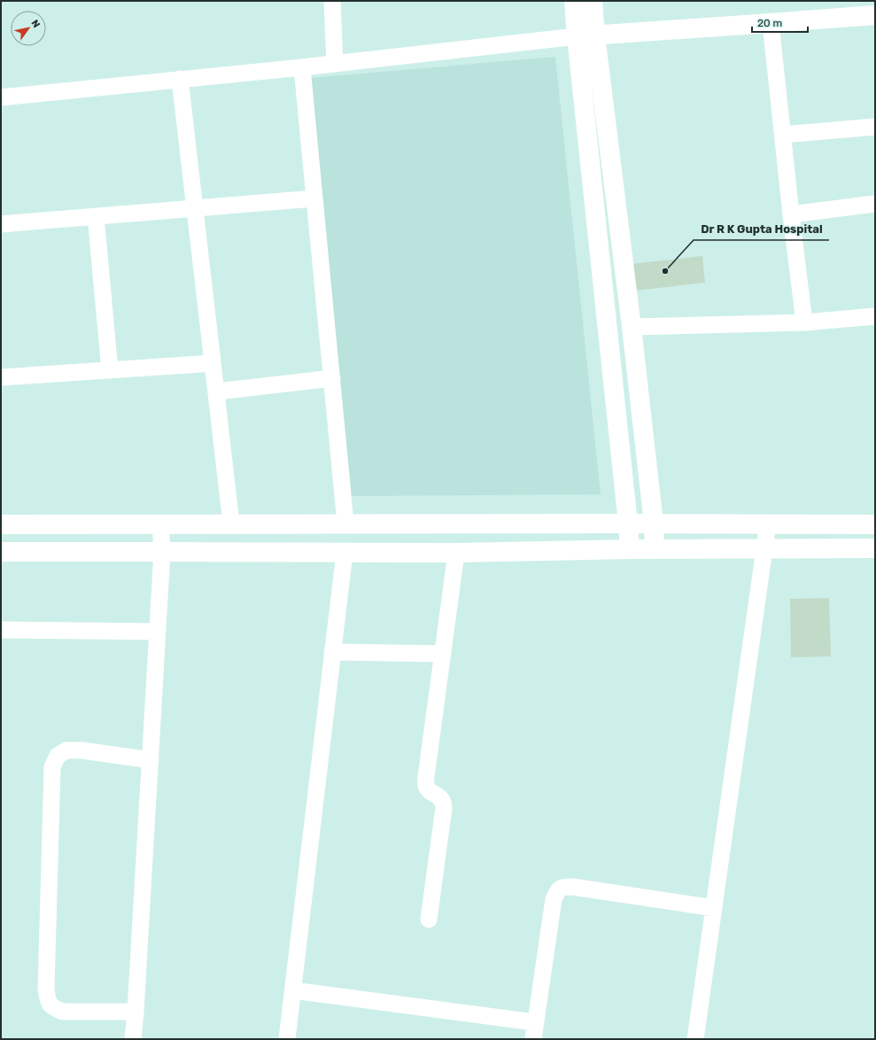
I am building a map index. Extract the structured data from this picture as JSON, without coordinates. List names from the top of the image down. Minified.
{"places":["Dr R K Gupta Hospital"],"scale_bar":"20 m","north":"top right"}
